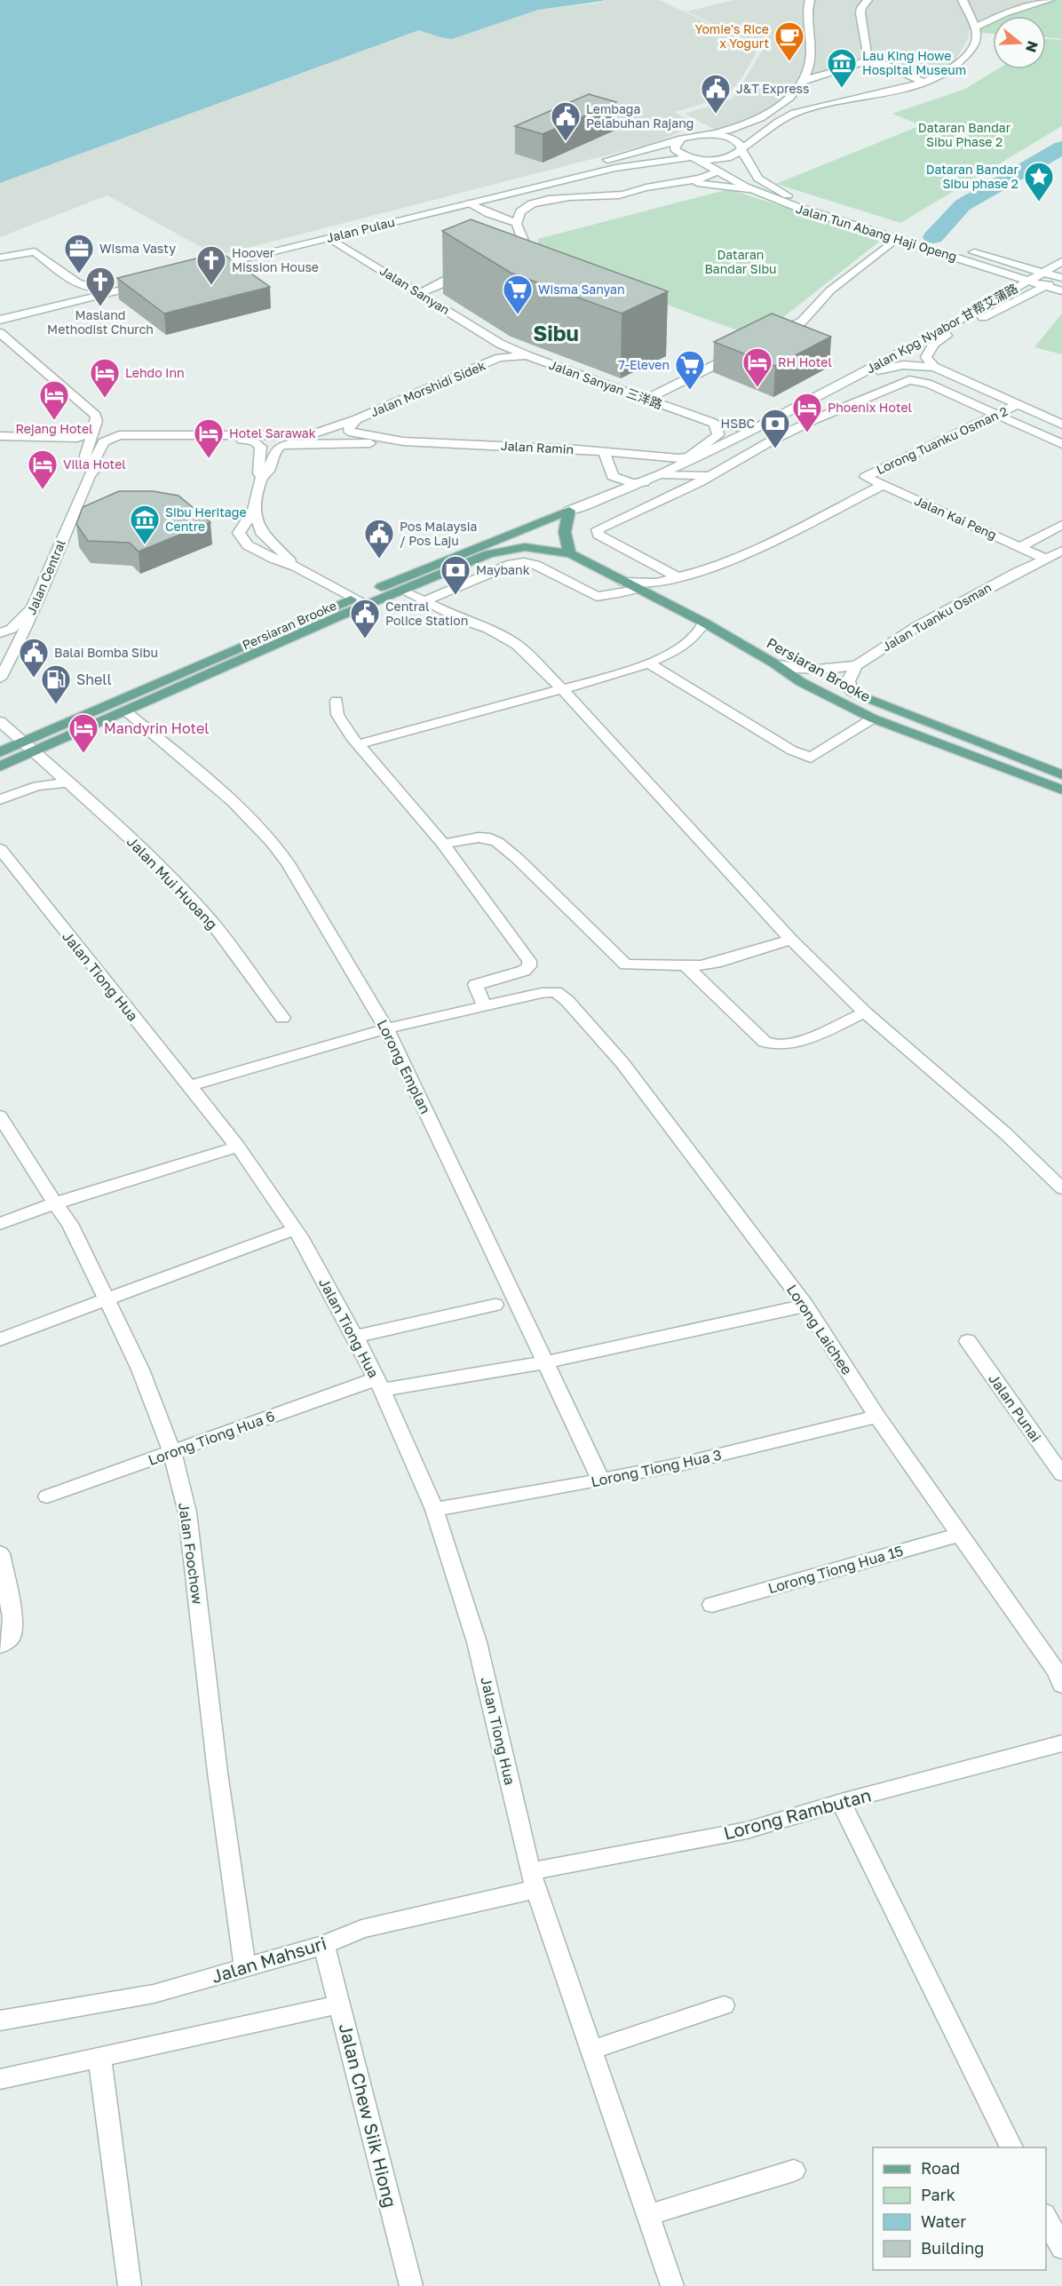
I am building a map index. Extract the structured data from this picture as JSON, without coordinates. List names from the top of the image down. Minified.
{"streets":{"main road":["Persiaran Brooke"],"street":["Jalan Pulau","Jalan Tun Abang Haji Openg","Jalan Sanyan","Jalan Kpg Nyabor 甘帮艾蒲路","Jalan Sanyan 三洋路","Jalan Morshidi Sidek","Lorong Tuanku Osman 2","Jalan Ramin","Jalan Kai Peng","Jalan Central","Jalan Tuanku Osman","Jalan Mui Huoang","Jalan Tiong Hua","Lorong Emplan","Lorong Laichee","Jalan Punai","Lorong Tiong Hua 6","Lorong Tiong Hua 3","Jalan Foochow","Lorong Tiong Hua 15","Lorong Rambutan","Jalan Mahsuri","Jalan Chew Siik Hiong"]},"crossings":[["Jalan Pulau","Jalan Tun Abang Haji Openg"],["Jalan Pulau","Jalan Sanyan"],["Jalan Tun Abang Haji Openg","Jalan Kpg Nyabor 甘帮艾蒲路"],["Jalan Sanyan","Jalan Sanyan 三洋路"],["Jalan Kpg Nyabor 甘帮艾蒲路","Jalan Sanyan 三洋路"],["Jalan Kpg Nyabor 甘帮艾蒲路","Jalan Ramin"],["Jalan Kpg Nyabor 甘帮艾蒲路","Persiaran Brooke"],["Jalan Sanyan 三洋路","Jalan Morshidi Sidek"],["Jalan Sanyan 三洋路","Jalan Ramin"],["Jalan Morshidi Sidek","Jalan Ramin"],["Jalan Morshidi Sidek","Jalan Central"],["Lorong Tuanku Osman 2","Jalan Kai Peng"],["Jalan Kai Peng","Jalan Tuanku Osman"],["Jalan Tuanku Osman","Persiaran Brooke"],["Persiaran Brooke","Jalan Mui Huoang"],["Persiaran Brooke","Lorong Emplan"],["Jalan Tiong Hua","Lorong Tiong Hua 6"],["Jalan Tiong Hua","Lorong Tiong Hua 3"],["Jalan Tiong Hua","Lorong Rambutan"],["Jalan Tiong Hua","Jalan Mahsuri"],["Lorong Emplan","Lorong Tiong Hua 6"],["Lorong Emplan","Lorong Tiong Hua 3"],["Lorong Laichee","Lorong Tiong Hua 6"],["Lorong Laichee","Lorong Tiong Hua 3"],["Lorong Laichee","Lorong Tiong Hua 15"],["Lorong Tiong Hua 6","Jalan Foochow"],["Jalan Foochow","Jalan Mahsuri"],["Lorong Rambutan","Jalan Mahsuri"],["Jalan Mahsuri","Jalan Chew Siik Hiong"]],"districts":["Sibu"],"parks":["Dataran Bandar Sibu Phase 2","Dataran Bandar Sibu"],"places":{"cafe":["Yomie's Rice x Yogurt"],"museum":["Lau King Howe Hospital Museum","Sibu Heritage Centre"],"public building":["J&T Express","Lembaga Pelabuhan Rajang","Pos Malaysia / Pos Laju","Central Police Station","Balai Bomba Sibu"],"place":["Dataran Bandar Sibu phase 2"],"office":["Wisma Vasty"],"church":["Hoover Mission House","Masland Methodist Church"],"supermarket":["Wisma Sanyan","7-Eleven"],"hotel":["RH Hotel","Lehdo Inn","Rejang Hotel","Phoenix Hotel","Hotel Sarawak","Villa Hotel","Mandyrin Hotel"],"bank":["HSBC","Maybank"],"fuel station":["Shell"]},"legend":["Road","Park","Water","Building"],"north":"right"}
